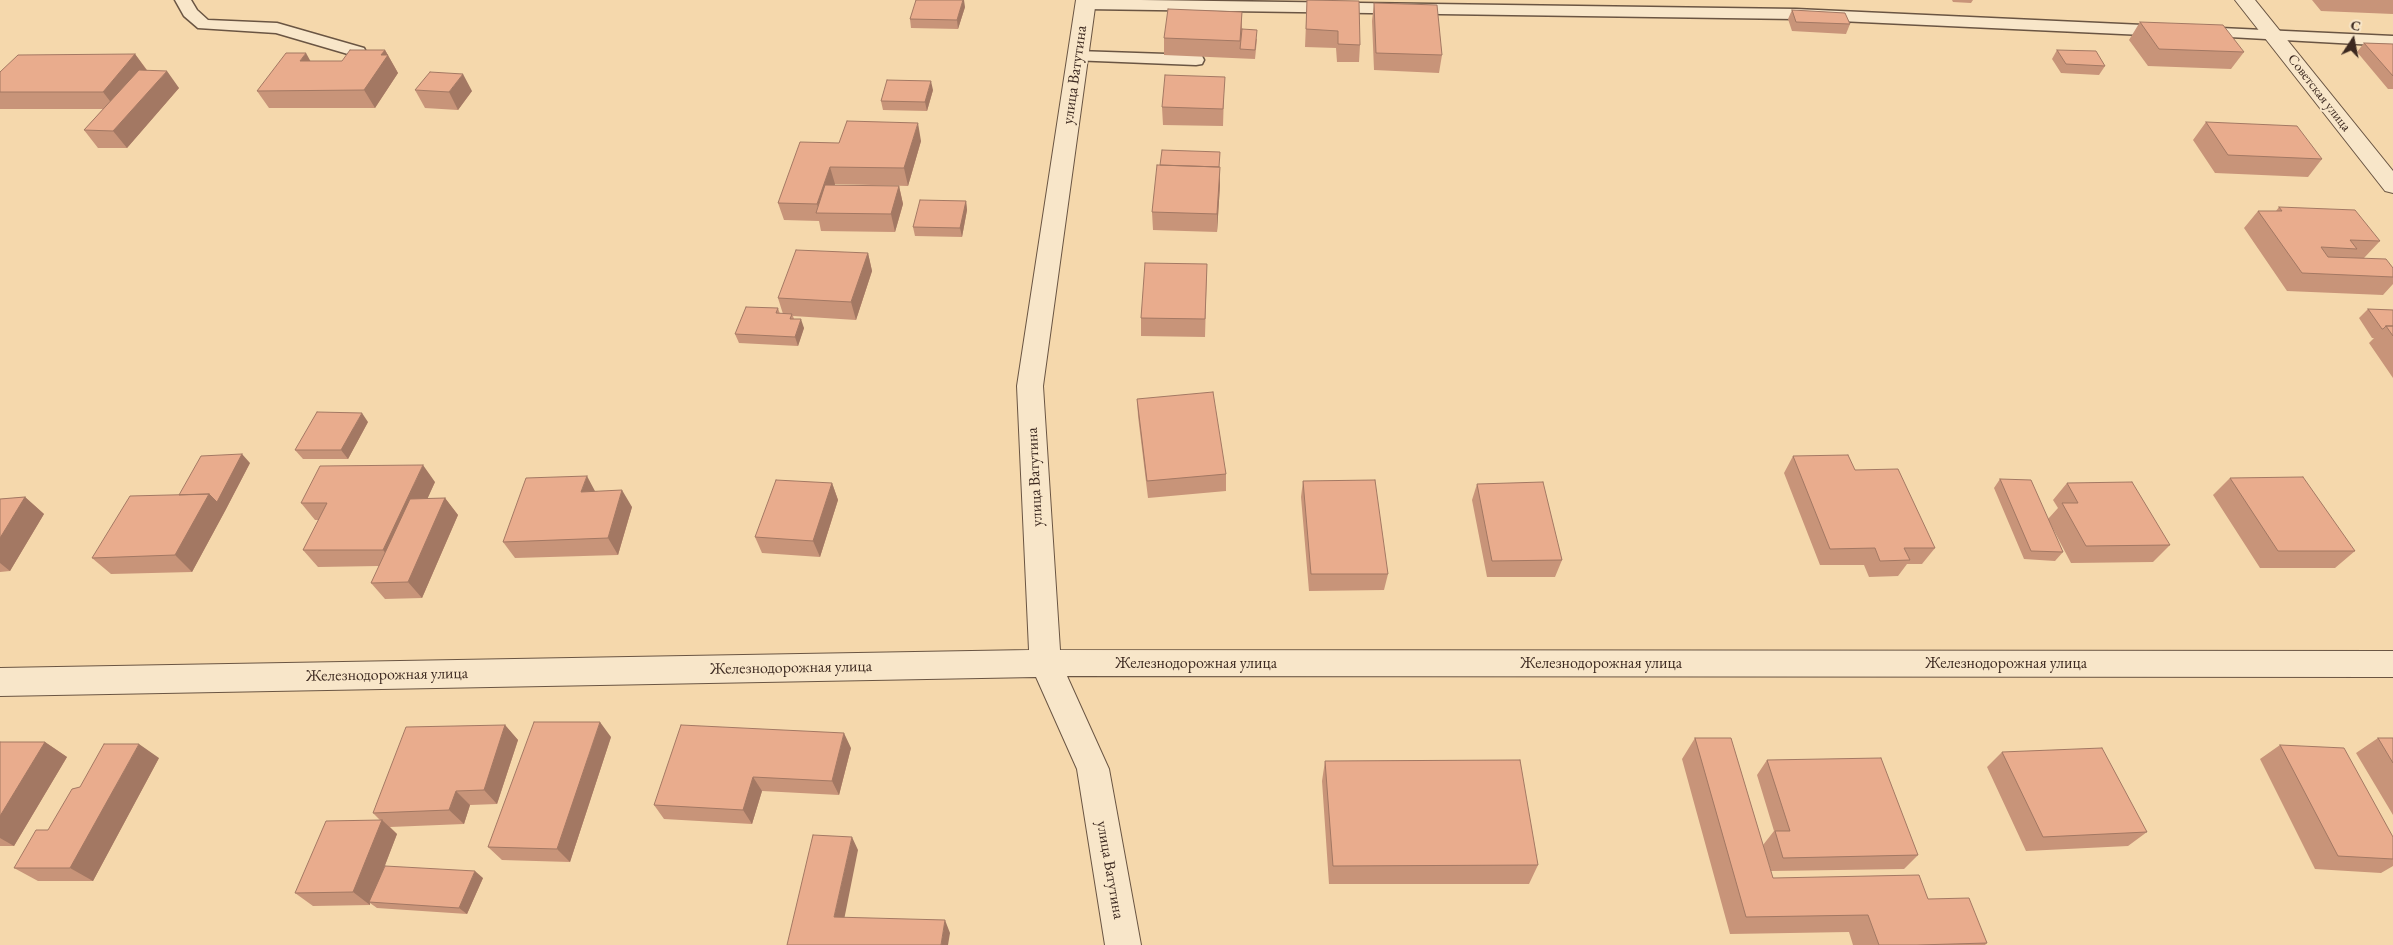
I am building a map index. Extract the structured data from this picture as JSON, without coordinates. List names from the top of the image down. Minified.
{"streets":{"street":["улица Ватутина","Советская улица","Железнодорожная улица"]},"crossings":[["улица Ватутина","Железнодорожная улица"]],"north":"top"}
